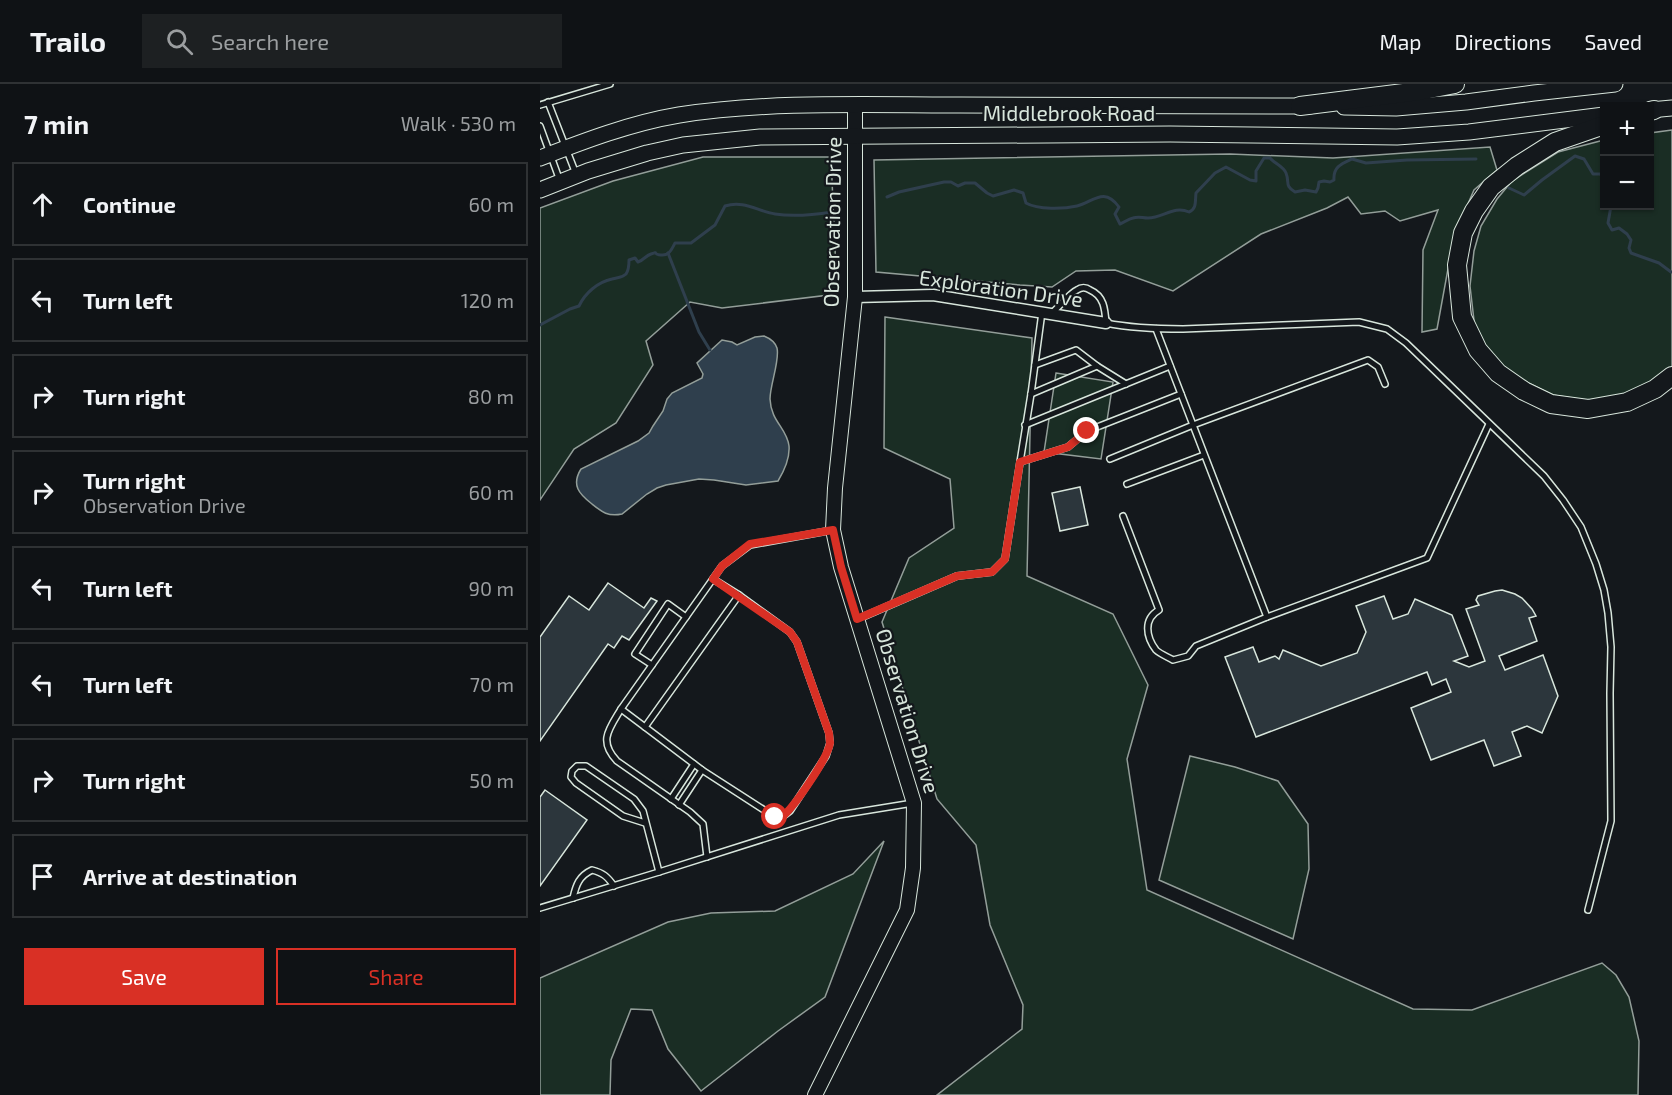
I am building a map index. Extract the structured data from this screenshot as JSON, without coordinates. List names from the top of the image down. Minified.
{"streets":{"main road":["Middlebrook Road"],"street":["Observation Drive","Exploration Drive"]},"crossings":[["Middlebrook Road","Observation Drive"],["Observation Drive","Exploration Drive"]],"page":{"header":"Trailo","search":"Search here","nav":["Map","Directions","Saved"],"heading":["7 min","Walk · 530 m"],"map_buttons":["+","−"],"list":[["Continue","60 m"],["Turn left","120 m"],["Turn right","80 m"],["Turn right","Observation Drive","60 m"],["Turn left","90 m"],["Turn left","70 m"],["Turn right","50 m"],"Arrive at destination"],"buttons":["Save","Share"]}}
